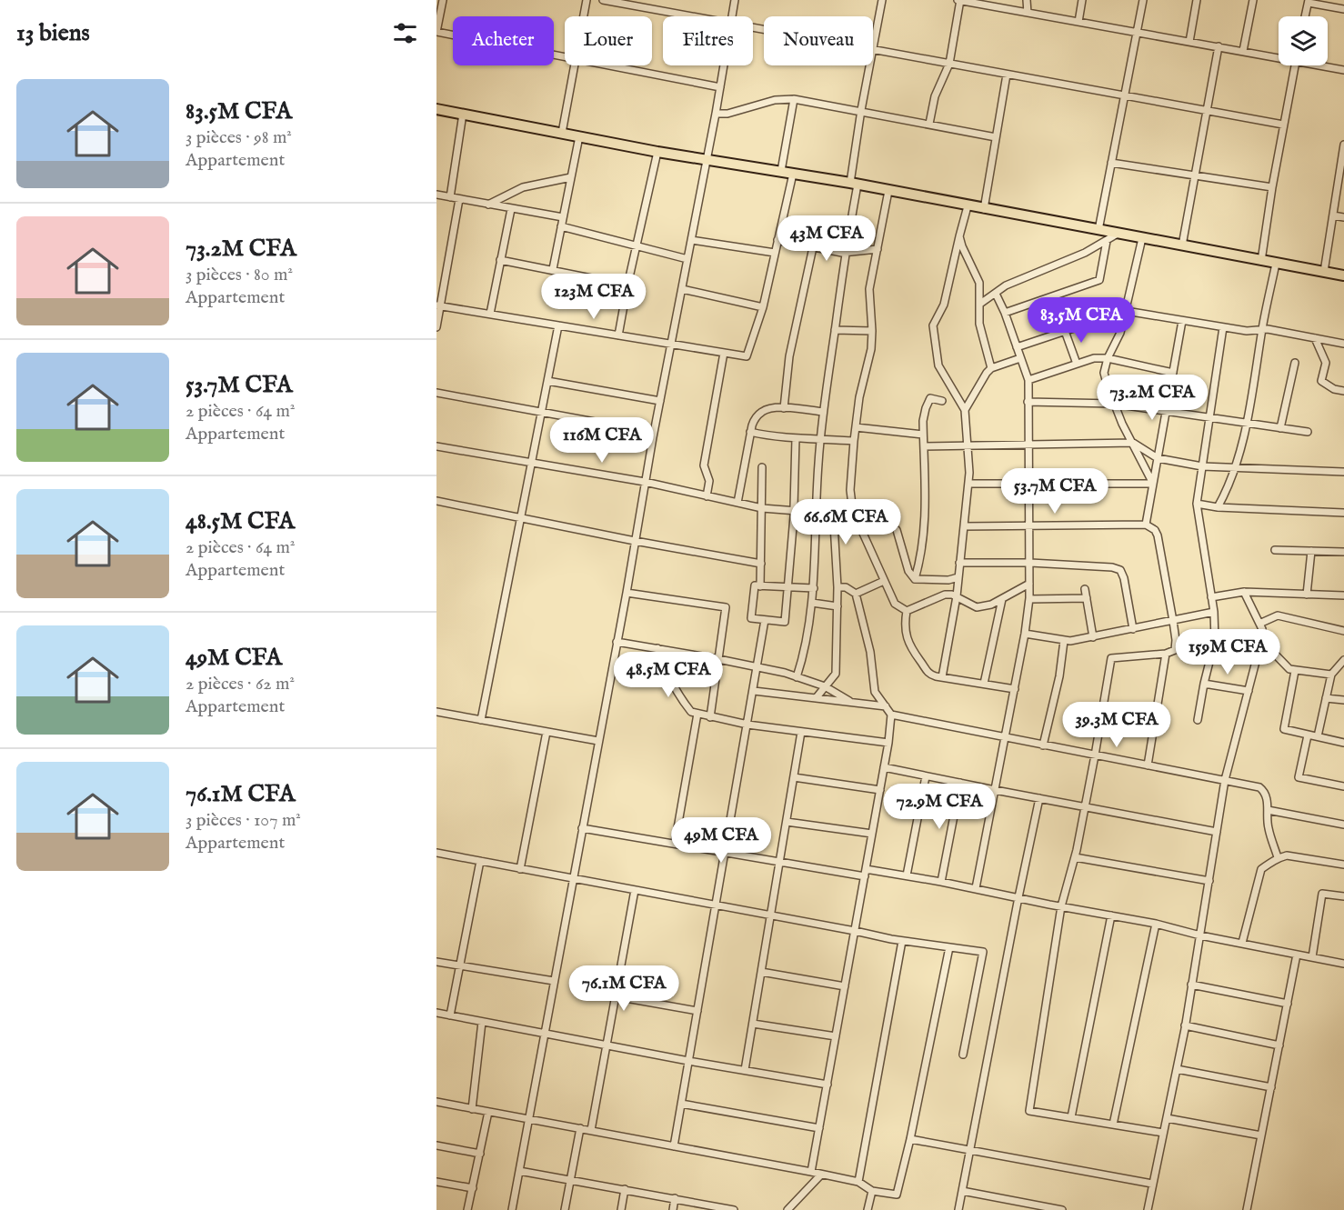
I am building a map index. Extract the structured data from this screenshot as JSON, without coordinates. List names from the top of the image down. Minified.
{"page":{"heading":"13 biens","chip":["Acheter","Louer","Filtres","Nouveau"],"list":[{"name":"83.5M CFA","note":"3 pièces · 98 m² · Appartement"},{"name":"73.2M CFA","note":"3 pièces · 80 m² · Appartement"},{"name":"53.7M CFA","note":"2 pièces · 64 m² · Appartement"},{"name":"48.5M CFA","note":"2 pièces · 64 m² · Appartement"},{"name":"49M CFA","note":"2 pièces · 62 m² · Appartement"},{"name":"76.1M CFA","note":"3 pièces · 107 m² · Appartement"}],"price":["43M CFA","123M CFA","83.5M CFA","73.2M CFA","116M CFA","53.7M CFA","66.6M CFA","159M CFA","48.5M CFA","39.3M CFA","72.9M CFA","49M CFA","76.1M CFA"]}}
